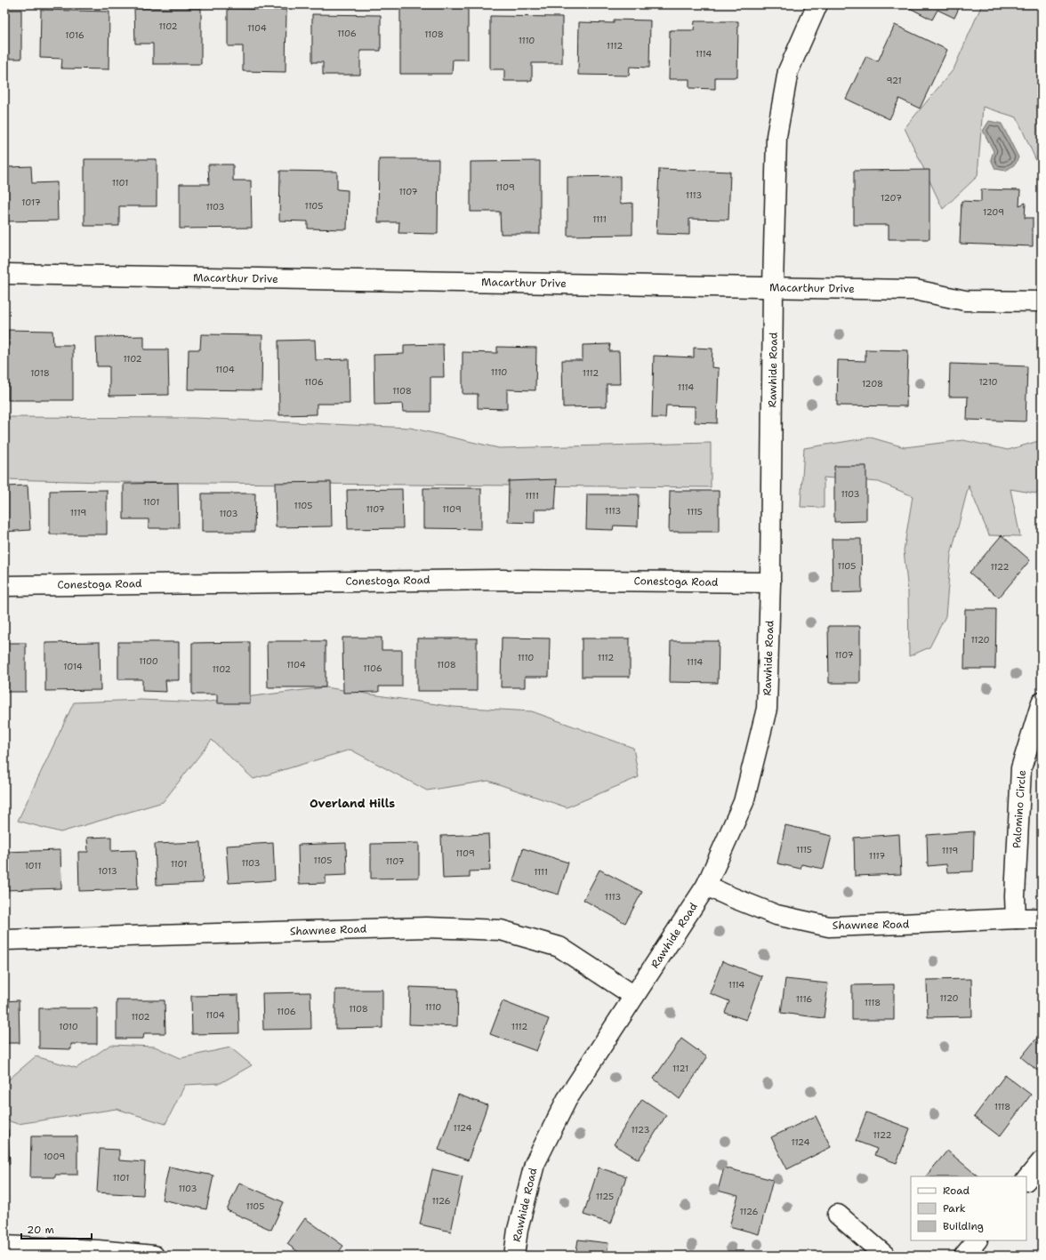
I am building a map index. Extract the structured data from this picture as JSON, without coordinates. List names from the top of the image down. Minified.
{"streets":{"street":["Macarthur Drive","Rawhide Road","Conestoga Road","Palomino Circle","Shawnee Road"]},"crossings":[["Macarthur Drive","Rawhide Road"],["Rawhide Road","Conestoga Road"],["Rawhide Road","Shawnee Road"],["Palomino Circle","Shawnee Road"]],"districts":["Overland Hills"],"house_numbers":["1102","1104","1106","1108","1016","1110","1112","1114","921","1101","1109","1107","1113","1207","1017","1105","1103","1209","1111","1102","1104","1110","1018","1112","1106","1210","1208","1114","1108","1103","1111","1101","1105","1107","1109","1113","1115","1119","1103","1105","1122","1120","1107","1110","1112","1100","1114","1104","1108","1014","1106","1102","1115","1119","1109","1117","1105","1107","1103","1101","1011","1013","1111","1113","1114","1120","1116","1118","1110","1108","1106","1104","1102","1010","1112","1121","1118","1124","1123","1122","1124","1009","1101","1103","1125","1126","1105","1126"],"legend":["Road","Park","Building"],"scale_bar":"20 m"}
